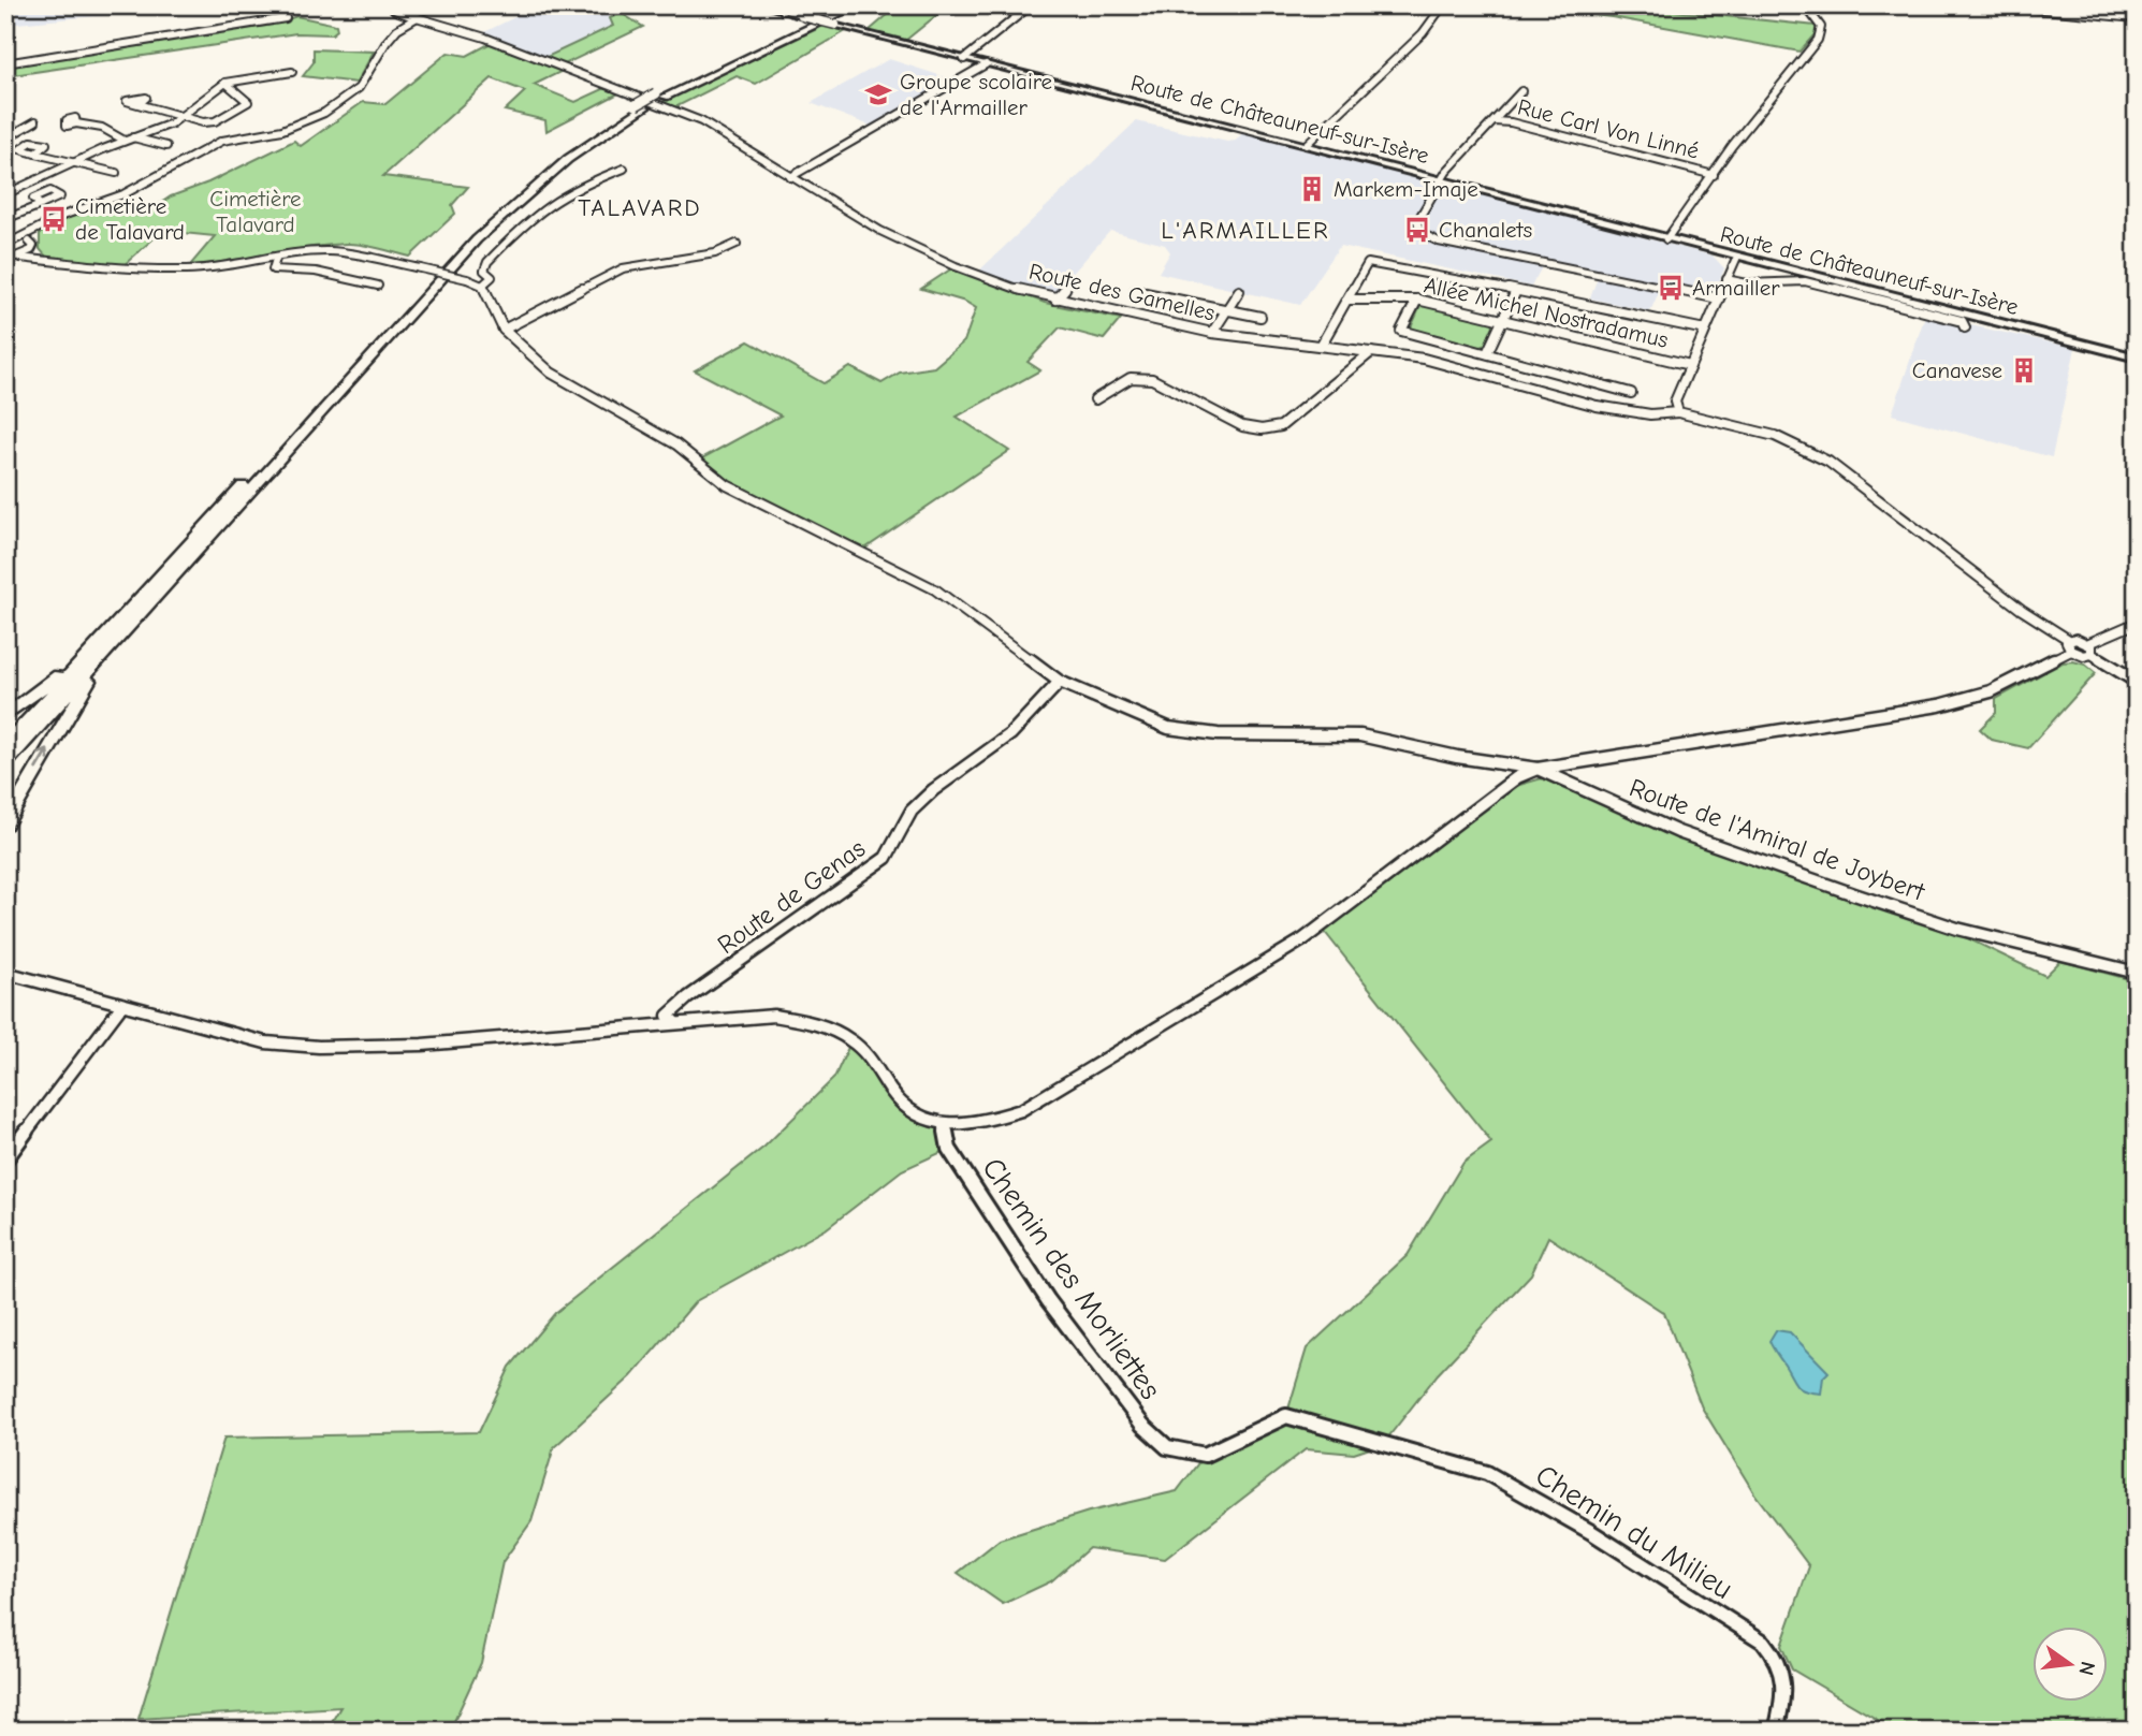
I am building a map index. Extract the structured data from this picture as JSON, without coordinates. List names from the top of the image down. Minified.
{"streets":{"main road":["Route de Châteauneuf-sur-Isère"],"street":["Rue Carl Von Linné","Route des Gamelles","Allée Michel Nostradamus","Route de l'Amiral de Joybert","Route de Genas","Chemin des Morliettes","Chemin du Milieu"]},"crossings":[["Route de l'Amiral de Joybert","Route de Genas"],["Chemin des Morliettes","Chemin du Milieu"]],"districts":["TALAVARD","L'ARMAILLER"],"parks":["Cimetière Talavard"],"places":{"school or university":["Groupe scolaire de l'Armailler"],"building":["Markem-Imaje","Canavese"],"bus stop":["Cimetière de Talavard","Chanalets","Armailler"]},"north":"right"}
